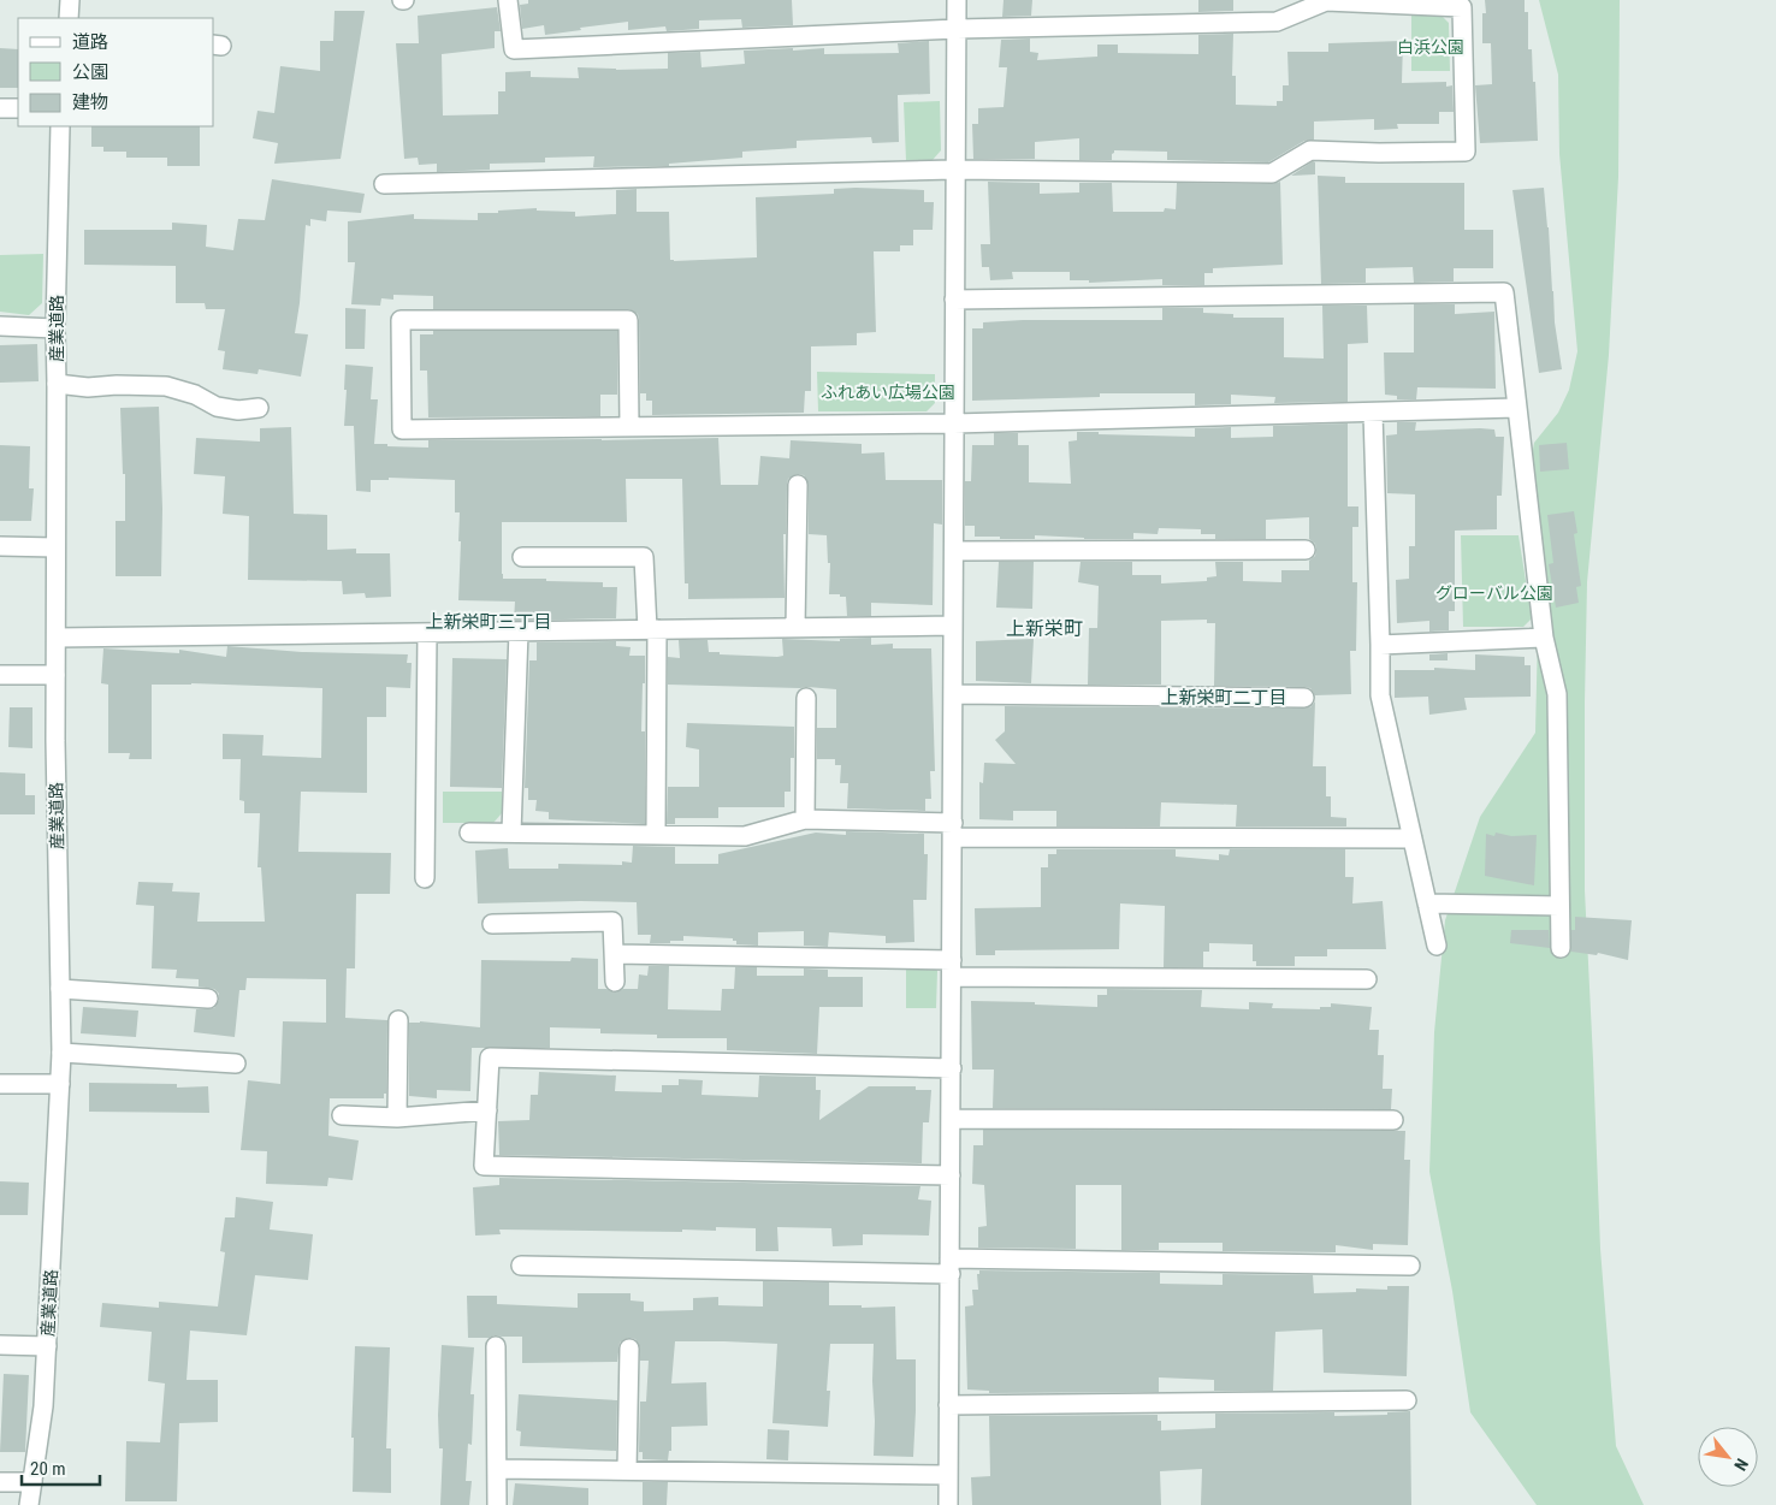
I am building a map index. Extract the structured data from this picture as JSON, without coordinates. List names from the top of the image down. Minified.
{"streets":{"street":["産業道路"]},"districts":["上新栄町三丁目","上新栄町","上新栄町二丁目"],"parks":["白浜公園","ふれあい広場公園","グローバル公園"],"legend":["道路","公園","建物"],"scale_bar":"20 m","north":"bottom right"}
